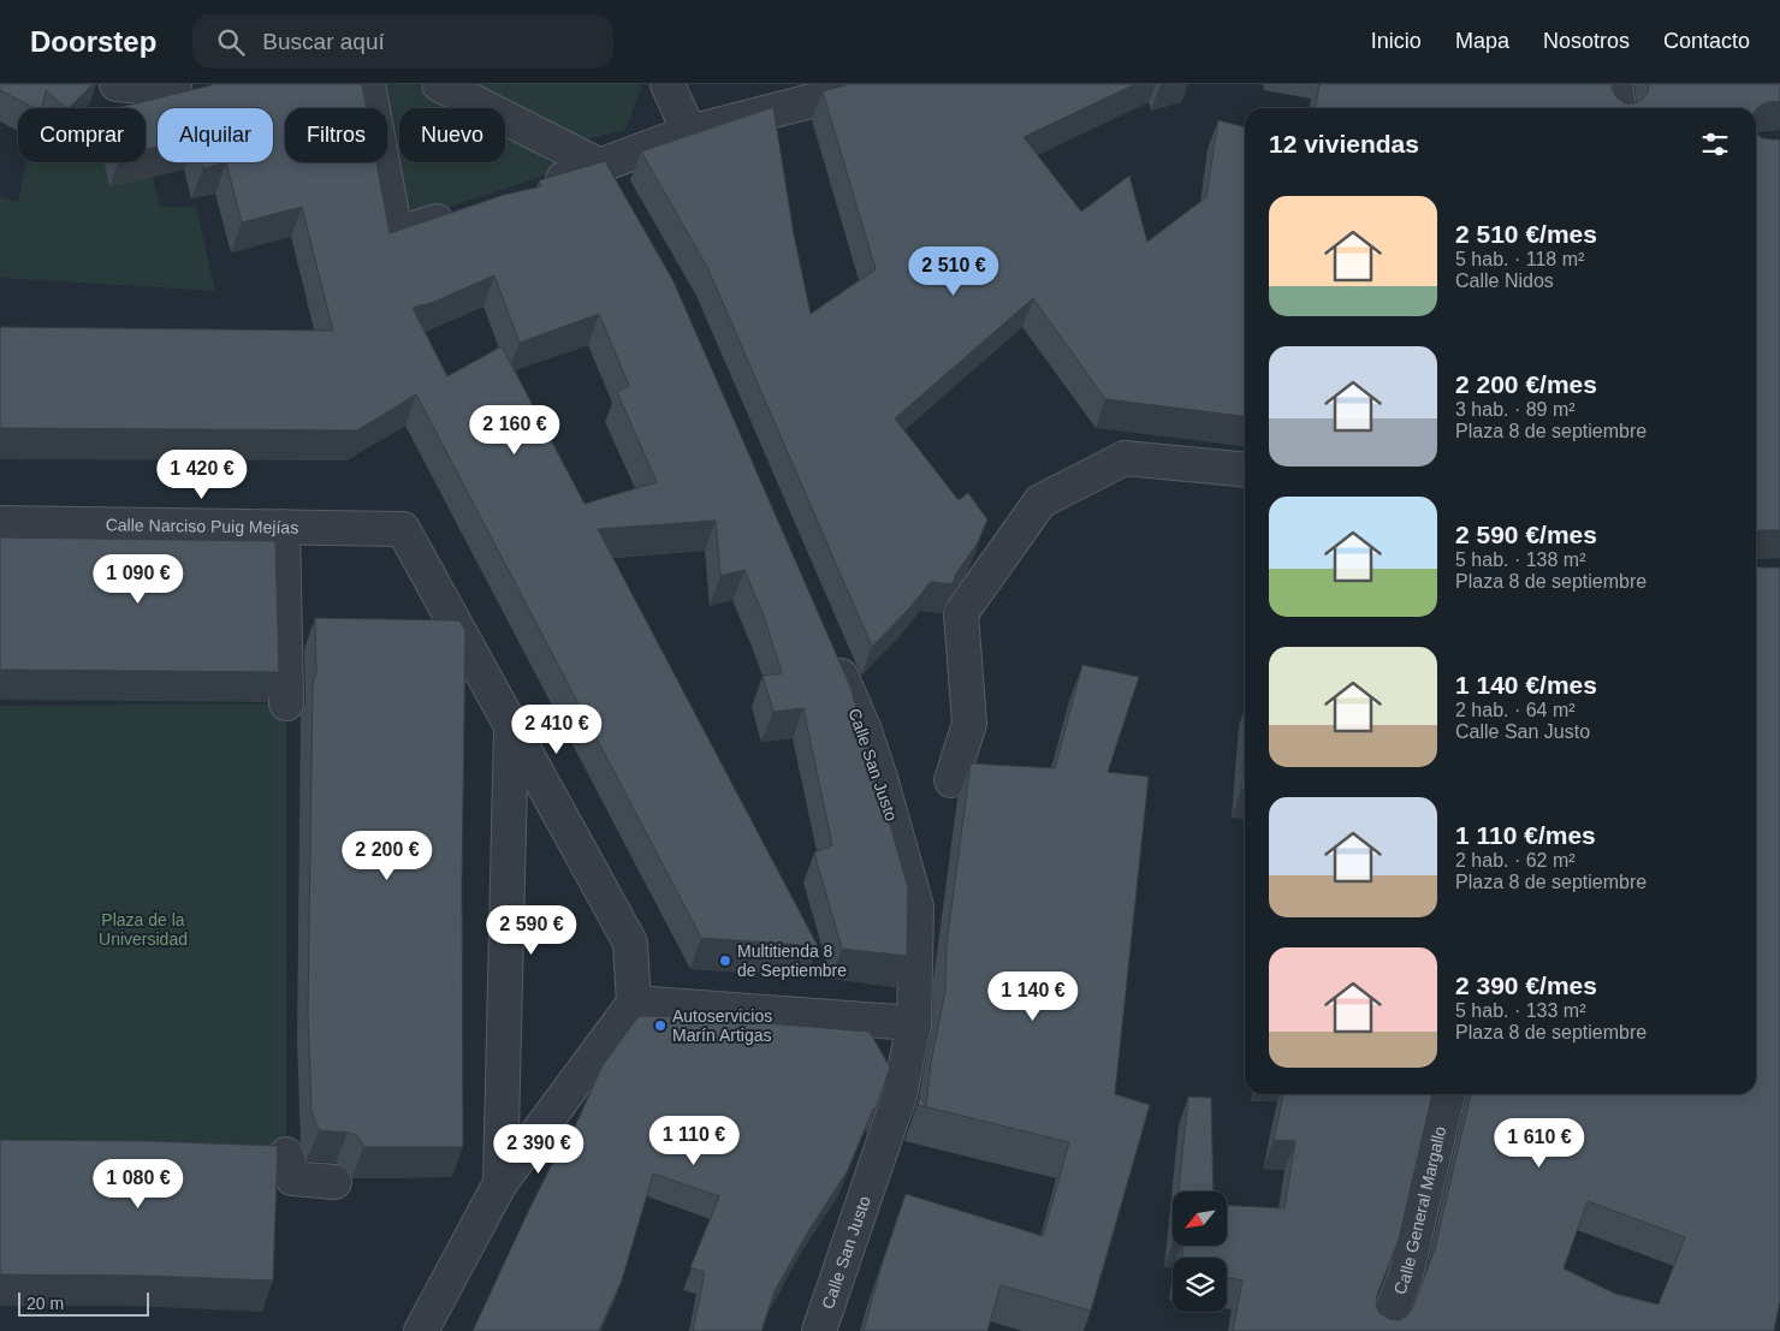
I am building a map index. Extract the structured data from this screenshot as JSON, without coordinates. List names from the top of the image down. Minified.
{"streets":{"street":["Calle Narciso Puig Mejías","Calle San Justo","Calle General Margallo"]},"parks":["Plaza de la Universidad"],"places":["Multitienda 8 de Septiembre","Autoservicios Marín Artigas"],"scale_bar":"20 m","north":"bottom left","page":{"header":"Doorstep","search":"Buscar aquí","nav":["Inicio","Mapa","Nosotros","Contacto"],"chip":["Comprar","Alquilar","Filtros","Nuevo"],"heading":"12 viviendas","list":[{"name":"2 510 €/mes","note":"5 hab. · 118 m² · Calle Nidos"},{"name":"2 200 €/mes","note":"3 hab. · 89 m² · Plaza 8 de septiembre"},{"name":"2 590 €/mes","note":"5 hab. · 138 m² · Plaza 8 de septiembre"},{"name":"1 140 €/mes","note":"2 hab. · 64 m² · Calle San Justo"},{"name":"1 110 €/mes","note":"2 hab. · 62 m² · Plaza 8 de septiembre"},{"name":"2 390 €/mes","note":"5 hab. · 133 m² · Plaza 8 de septiembre"}],"price":["2 510 €","2 160 €","1 420 €","1 090 €","2 410 €","2 200 €","2 590 €","1 140 €","1 110 €","1 610 €","2 390 €","1 080 €"],"scale":"20 m"}}
